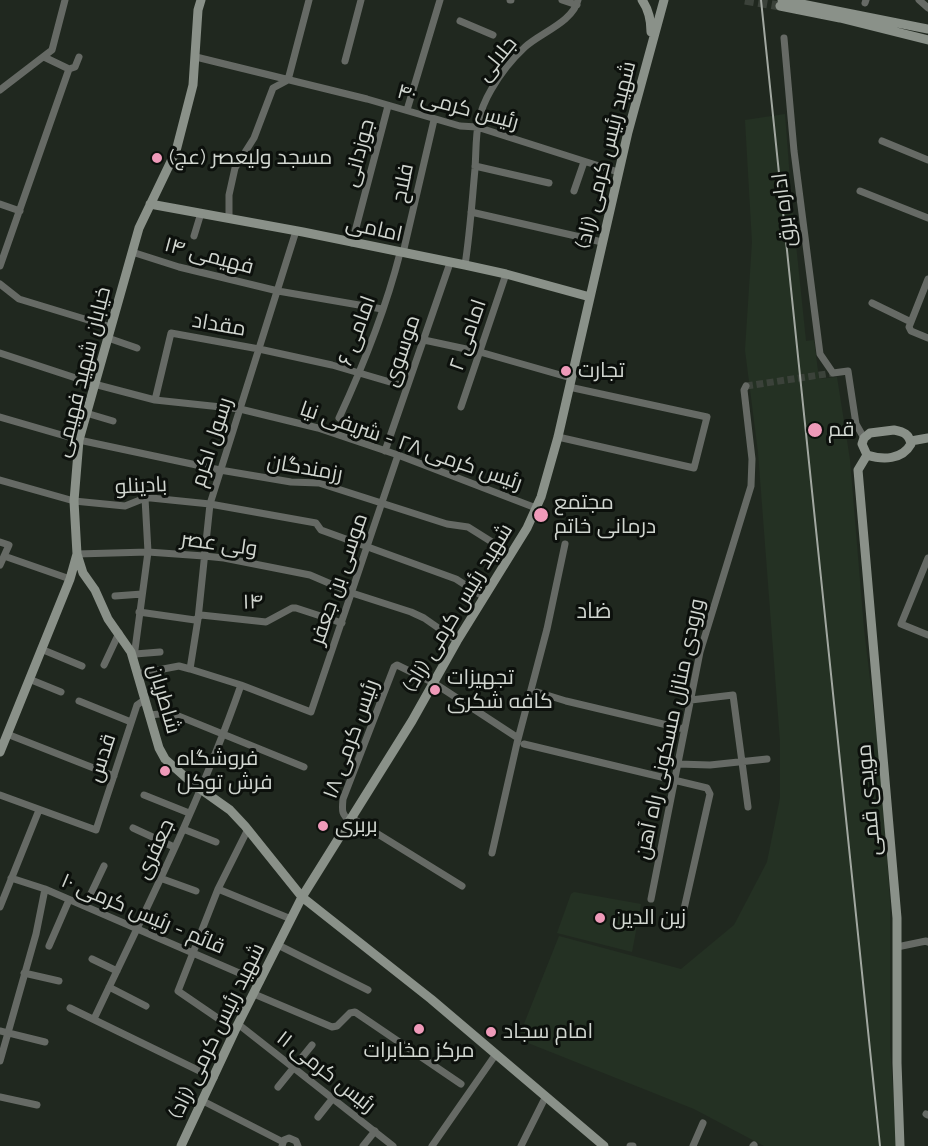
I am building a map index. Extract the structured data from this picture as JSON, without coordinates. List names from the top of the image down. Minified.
{"streets":{"street":["جلالی","رئیس کرمی ۴۰","جوزدانی","شهید رئیس کرمی (زاد)","فلاح","اداره برق","امامی","فهیمی ۱۴","مقداد","امامی ۶","امامی ۲","موسوی","خیابان شهید فهیمی","رسول اکرم","رئیس کرمی ۲۸ - شریفی نیا","رزمندگان","بادینلو","ولی عصر","موسی بن جعفر","۱۴","شاطریان","ورودی منازل مسکونی راه آهن","رئیس کرمی ۱۸","قدس","مویدی قمی","جعفری","قائم - رئیس کرمی ۱۰","رئیس کرمی ۱۱"]},"crossings":[["جلالی","رئیس کرمی ۴۰"],["جلالی","امامی"],["رئیس کرمی ۴۰","جوزدانی"],["رئیس کرمی ۴۰","شهید رئیس کرمی (زاد)"],["رئیس کرمی ۴۰","فلاح"],["رئیس کرمی ۴۰","خیابان شهید فهیمی"],["جوزدانی","امامی"],["شهید رئیس کرمی (زاد)","امامی"],["شهید رئیس کرمی (زاد)","رئیس کرمی ۲۸ - شریفی نیا"],["شهید رئیس کرمی (زاد)","رزمندگان"],["شهید رئیس کرمی (زاد)","بادینلو"],["شهید رئیس کرمی (زاد)","ولی عصر"],["شهید رئیس کرمی (زاد)","شاطریان"],["شهید رئیس کرمی (زاد)","رئیس کرمی ۱۸"],["شهید رئیس کرمی (زاد)","قائم - رئیس کرمی ۱۰"],["شهید رئیس کرمی (زاد)","رئیس کرمی ۱۱"],["فلاح","امامی"],["فلاح","امامی ۶"],["امامی","امامی ۶"],["امامی","امامی ۲"],["امامی","موسوی"],["امامی","خیابان شهید فهیمی"],["امامی","رسول اکرم"],["فهیمی ۱۴","امامی ۶"],["فهیمی ۱۴","خیابان شهید فهیمی"],["فهیمی ۱۴","رسول اکرم"],["مقداد","رسول اکرم"],["مقداد","رئیس کرمی ۲۸ - شریفی نیا"],["موسوی","رئیس کرمی ۲۸ - شریفی نیا"],["خیابان شهید فهیمی","رئیس کرمی ۲۸ - شریفی نیا"],["خیابان شهید فهیمی","رزمندگان"],["خیابان شهید فهیمی","بادینلو"],["خیابان شهید فهیمی","ولی عصر"],["خیابان شهید فهیمی","شاطریان"],["رسول اکرم","رئیس کرمی ۲۸ - شریفی نیا"],["رسول اکرم","رزمندگان"],["رسول اکرم","بادینلو"],["رسول اکرم","ولی عصر"],["رسول اکرم","۱۴"],["رئیس کرمی ۲۸ - شریفی نیا","موسی بن جعفر"],["رزمندگان","موسی بن جعفر"],["بادینلو","موسی بن جعفر"],["ولی عصر","موسی بن جعفر"],["ولی عصر","شاطریان"],["موسی بن جعفر","۱۴"],["موسی بن جعفر","جعفری"],["شاطریان","قدس"],["شاطریان","جعفری"],["جعفری","قائم - رئیس کرمی ۱۰"],["قائم - رئیس کرمی ۱۰","رئیس کرمی ۱۱"]],"districts":["ضاد"],"places":["مسجد ولیعصر (عج)","تجارت","قم","مجتمع درمانی خاتم","تجهیزات کافه شکری","فروشگاه فرش توکل","بربری","زین الدین","مرکز مخابرات","امام سجاد"]}
